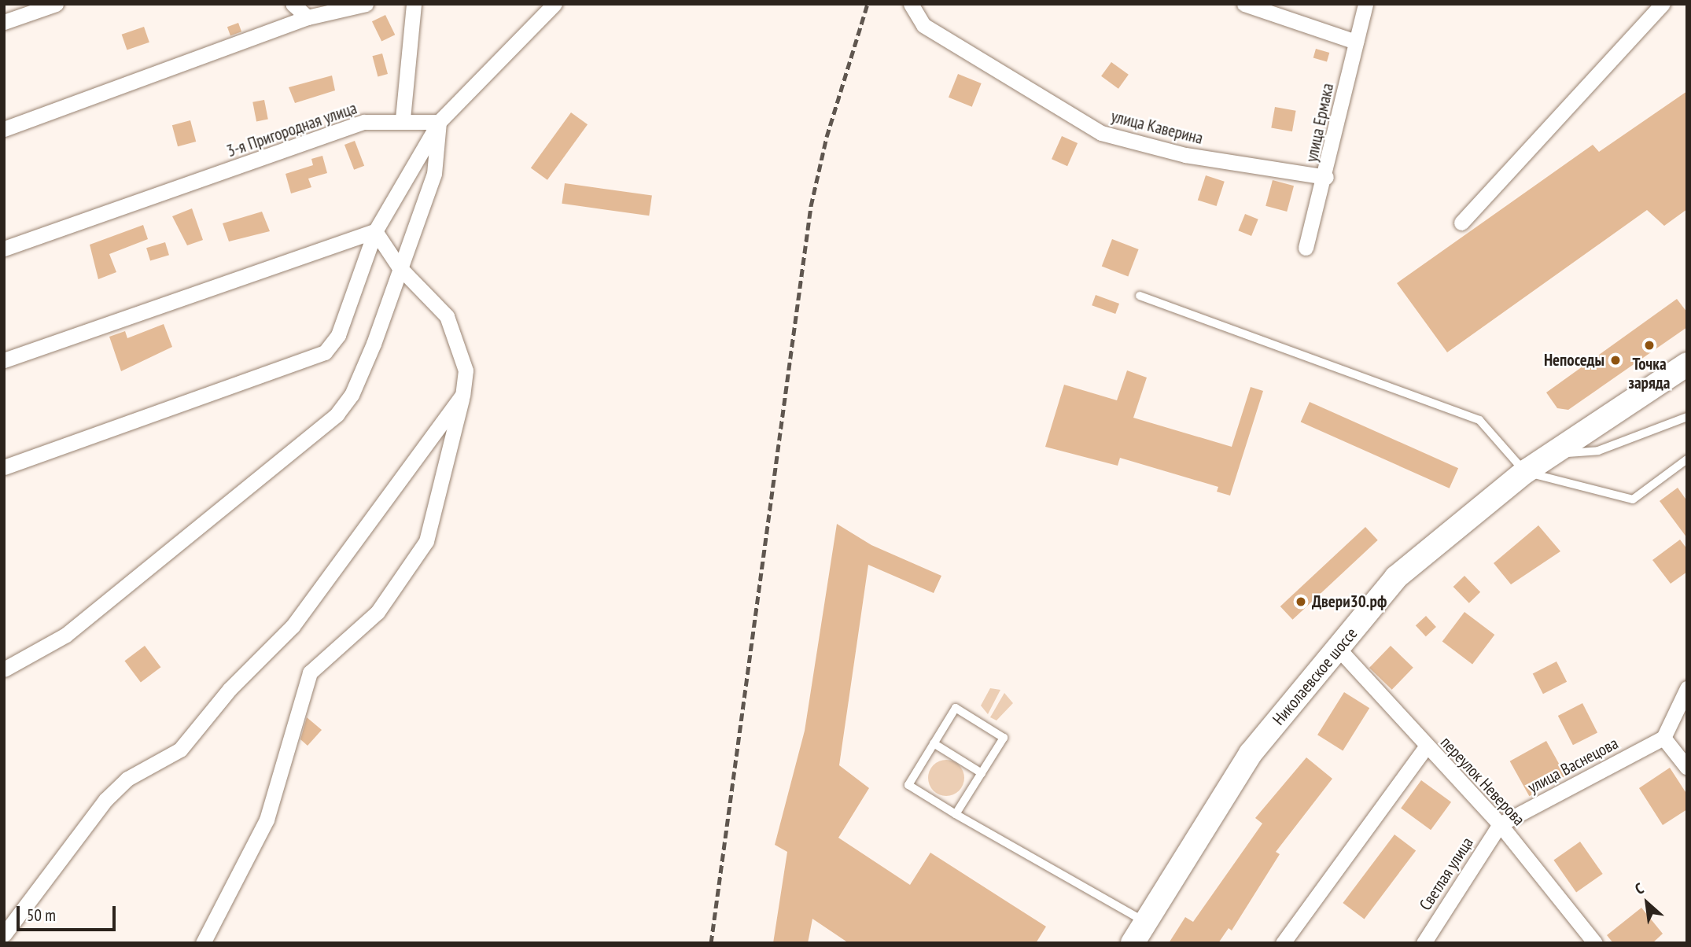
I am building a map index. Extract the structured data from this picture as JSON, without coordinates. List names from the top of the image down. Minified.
{"streets":{"main road":["Николаевское шоссе"],"street":["улица Ермака","улица Каверина","3-я Пригородная улица","улица Васнецова","переулок Неверова","Светлая улица"]},"crossings":[["улица Ермака","улица Каверина"],["Николаевское шоссе","переулок Неверова"],["улица Васнецова","переулок Неверова"],["улица Васнецова","Светлая улица"],["переулок Неверова","Светлая улица"]],"places":["Точка заряда","Непоседы","Двери30.рф"],"scale_bar":"50 m","north":"top left"}
